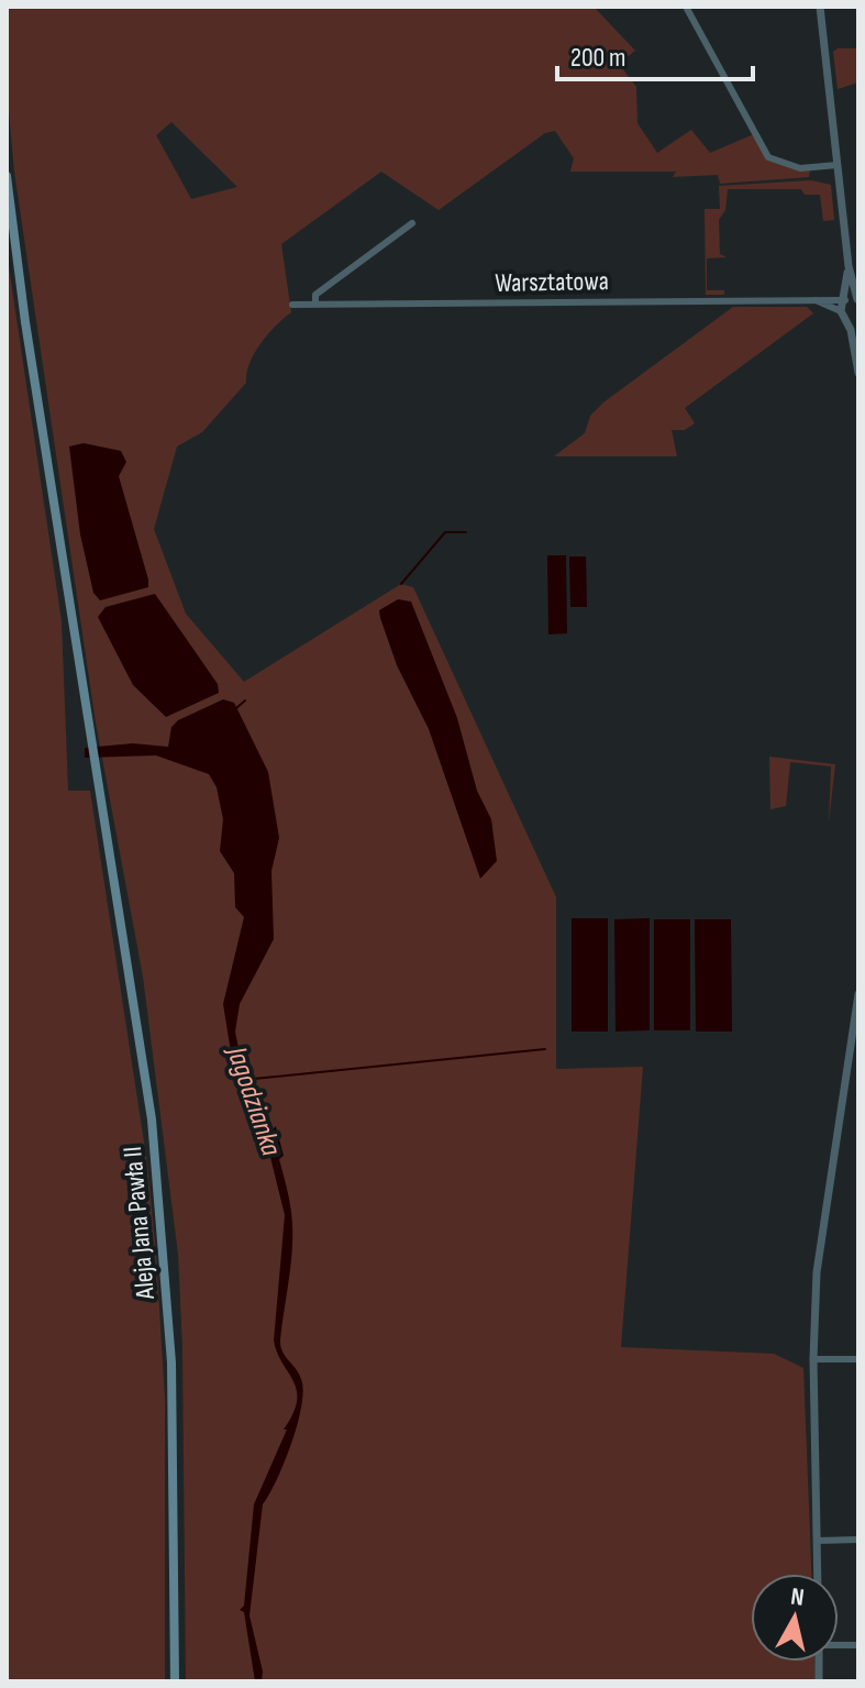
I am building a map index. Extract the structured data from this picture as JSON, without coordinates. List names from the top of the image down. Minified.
{"streets":{"main road":["Aleja Jana Pawła II"],"street":["Warsztatowa"]},"water":["Jagodzianka"],"scale_bar":"200 m","north":"top"}
